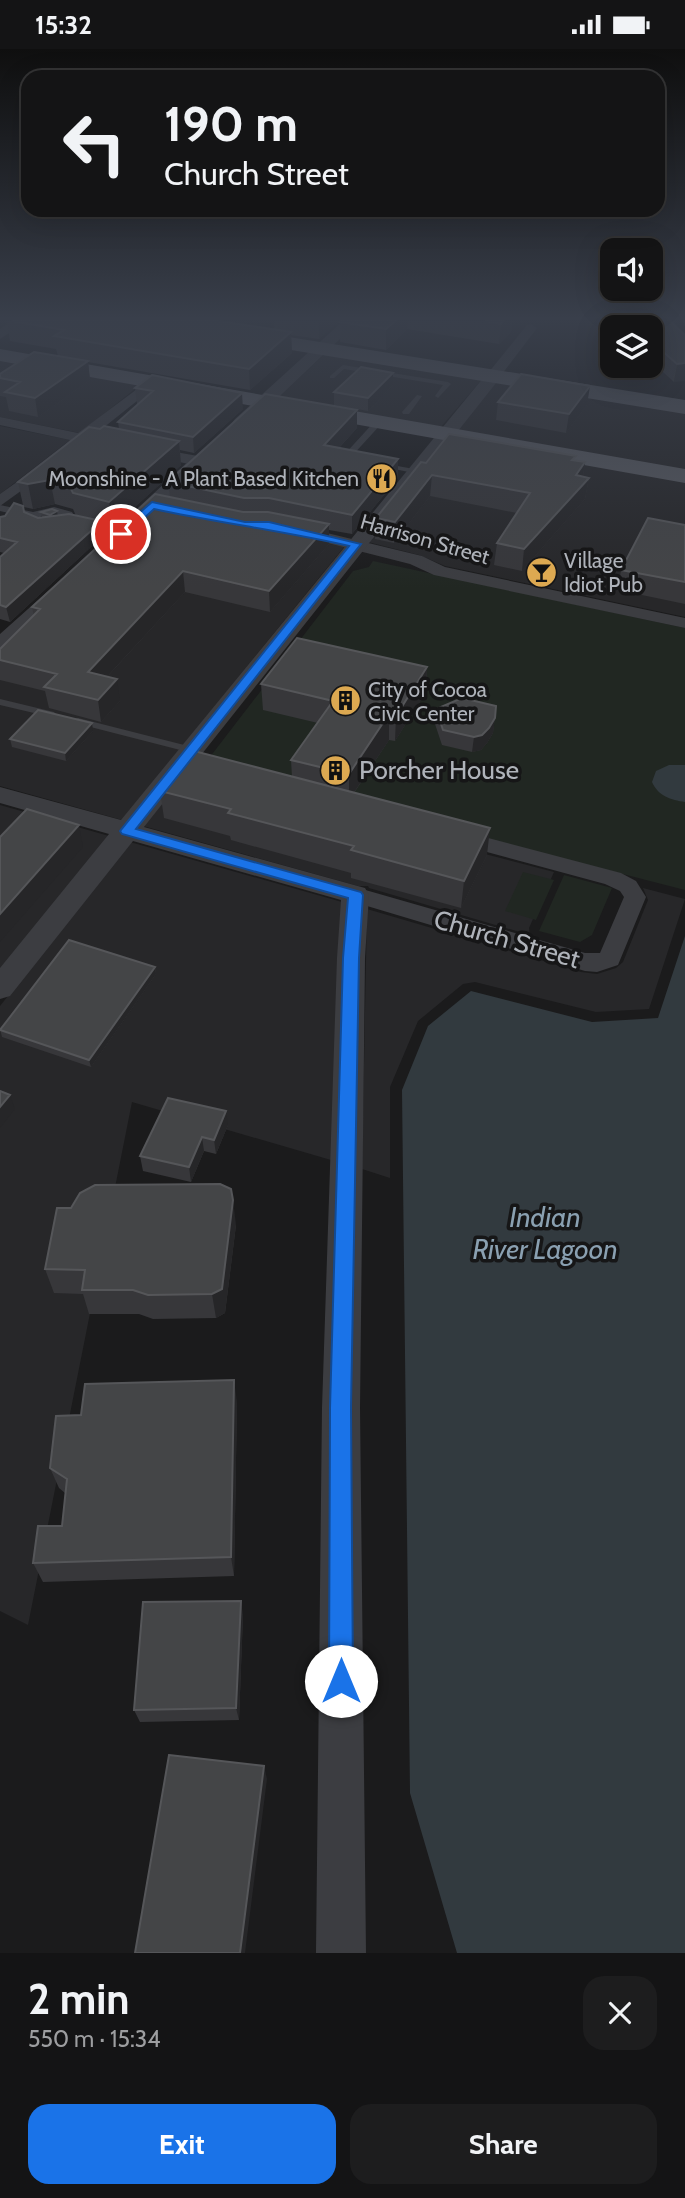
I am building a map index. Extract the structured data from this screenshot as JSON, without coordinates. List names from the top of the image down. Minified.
{"streets":{"street":["Harrison Street","Church Street"]},"water":["Indian River Lagoon"],"places":{"restaurant":["Moonshine - A Plant Based Kitchen"],"bar":["Village Idiot Pub"],"building":["City of Cocoa Civic Center","Porcher House"]},"page":{"status":"15:32","turn":["190 m","Church Street"],"heading":["2 min","550 m · 15:34"],"buttons":["Exit","Share"]}}
